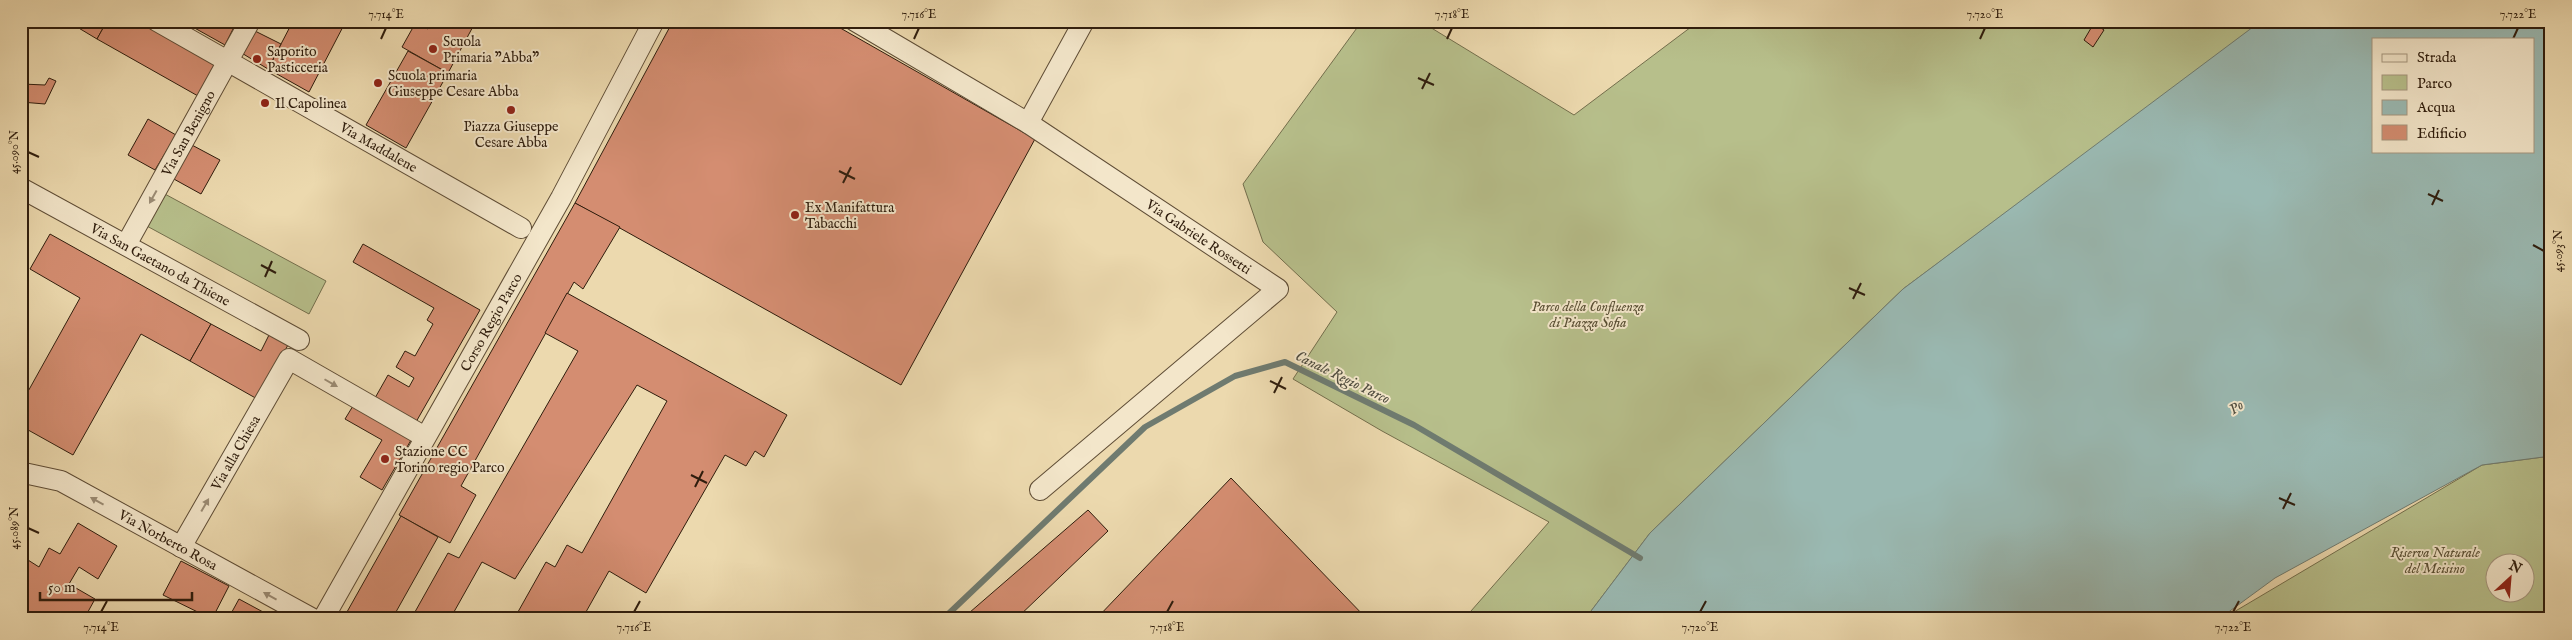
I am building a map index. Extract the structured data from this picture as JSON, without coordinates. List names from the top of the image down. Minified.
{"streets":{"street":["Via San Benigno","Via Maddalene","Via Gabriele Rossetti","Via San Gaetano da Thiene","Corso Regio Parco","Via alla Chiesa","Via Norberto Rosa"]},"crossings":[["Via San Benigno","Via Maddalene"],["Via San Benigno","Via San Gaetano da Thiene"],["Corso Regio Parco","Via alla Chiesa"],["Via alla Chiesa","Via Norberto Rosa"]],"one_way":["Via San Benigno","Via Norberto Rosa"],"water":["Canale Regio Parco","Po"],"parks":["Parco della Confluenza di Piazza Sofia","Riserva Naturale del Meisino"],"places":["Scuola Primaria \"Abba\"","Saporito Pasticceria","Scuola primaria Giuseppe Cesare Abba","Il Capolinea","Piazza Giuseppe Cesare Abba","Ex Manifattura Tabacchi","Stazione CC Torino regio Parco"],"legend":["Strada","Parco","Acqua","Edificio"],"scale_bar":"50 m","north":"top right","coordinates":["7.714°E","7.716°E","7.718°E","7.720°E","7.722°E","45.090°N","45.093°N","45.089°N"]}
